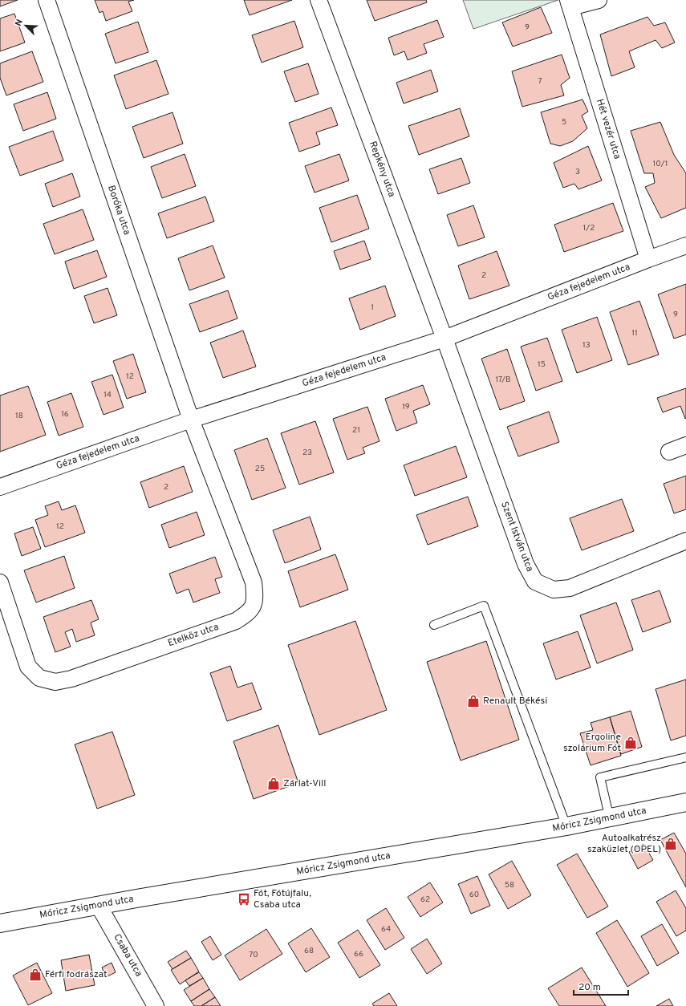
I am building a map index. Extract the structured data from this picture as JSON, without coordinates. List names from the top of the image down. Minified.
{"streets":{"street":["Hét vezér utca","Repkény utca","Boróka utca","Géza fejedelem utca","Szent István utca","Etelköz utca","Móricz Zsigmond utca","Csaba utca"]},"crossings":[["Hét vezér utca","Géza fejedelem utca"],["Repkény utca","Géza fejedelem utca"],["Repkény utca","Szent István utca"],["Boróka utca","Géza fejedelem utca"],["Boróka utca","Etelköz utca"],["Géza fejedelem utca","Szent István utca"],["Géza fejedelem utca","Etelköz utca"],["Móricz Zsigmond utca","Csaba utca"]],"places":{"shop":["Renault Békési","Ergoline szolárium Fót","Zárlat-Vill","Autoalkatrész szaküzlet (OPEL)","Férfi fodrászat"],"bus stop":["Fót, Fótújfalu, Csaba utca"]},"house_numbers":["9","7","5","10/1","3","1/2","2","1","9","11","13","15","12","17/B","14","19","16","18","21","23","25","2","12","58","60","62","64","68","66","70"],"scale_bar":"20 m","north":"top left"}
